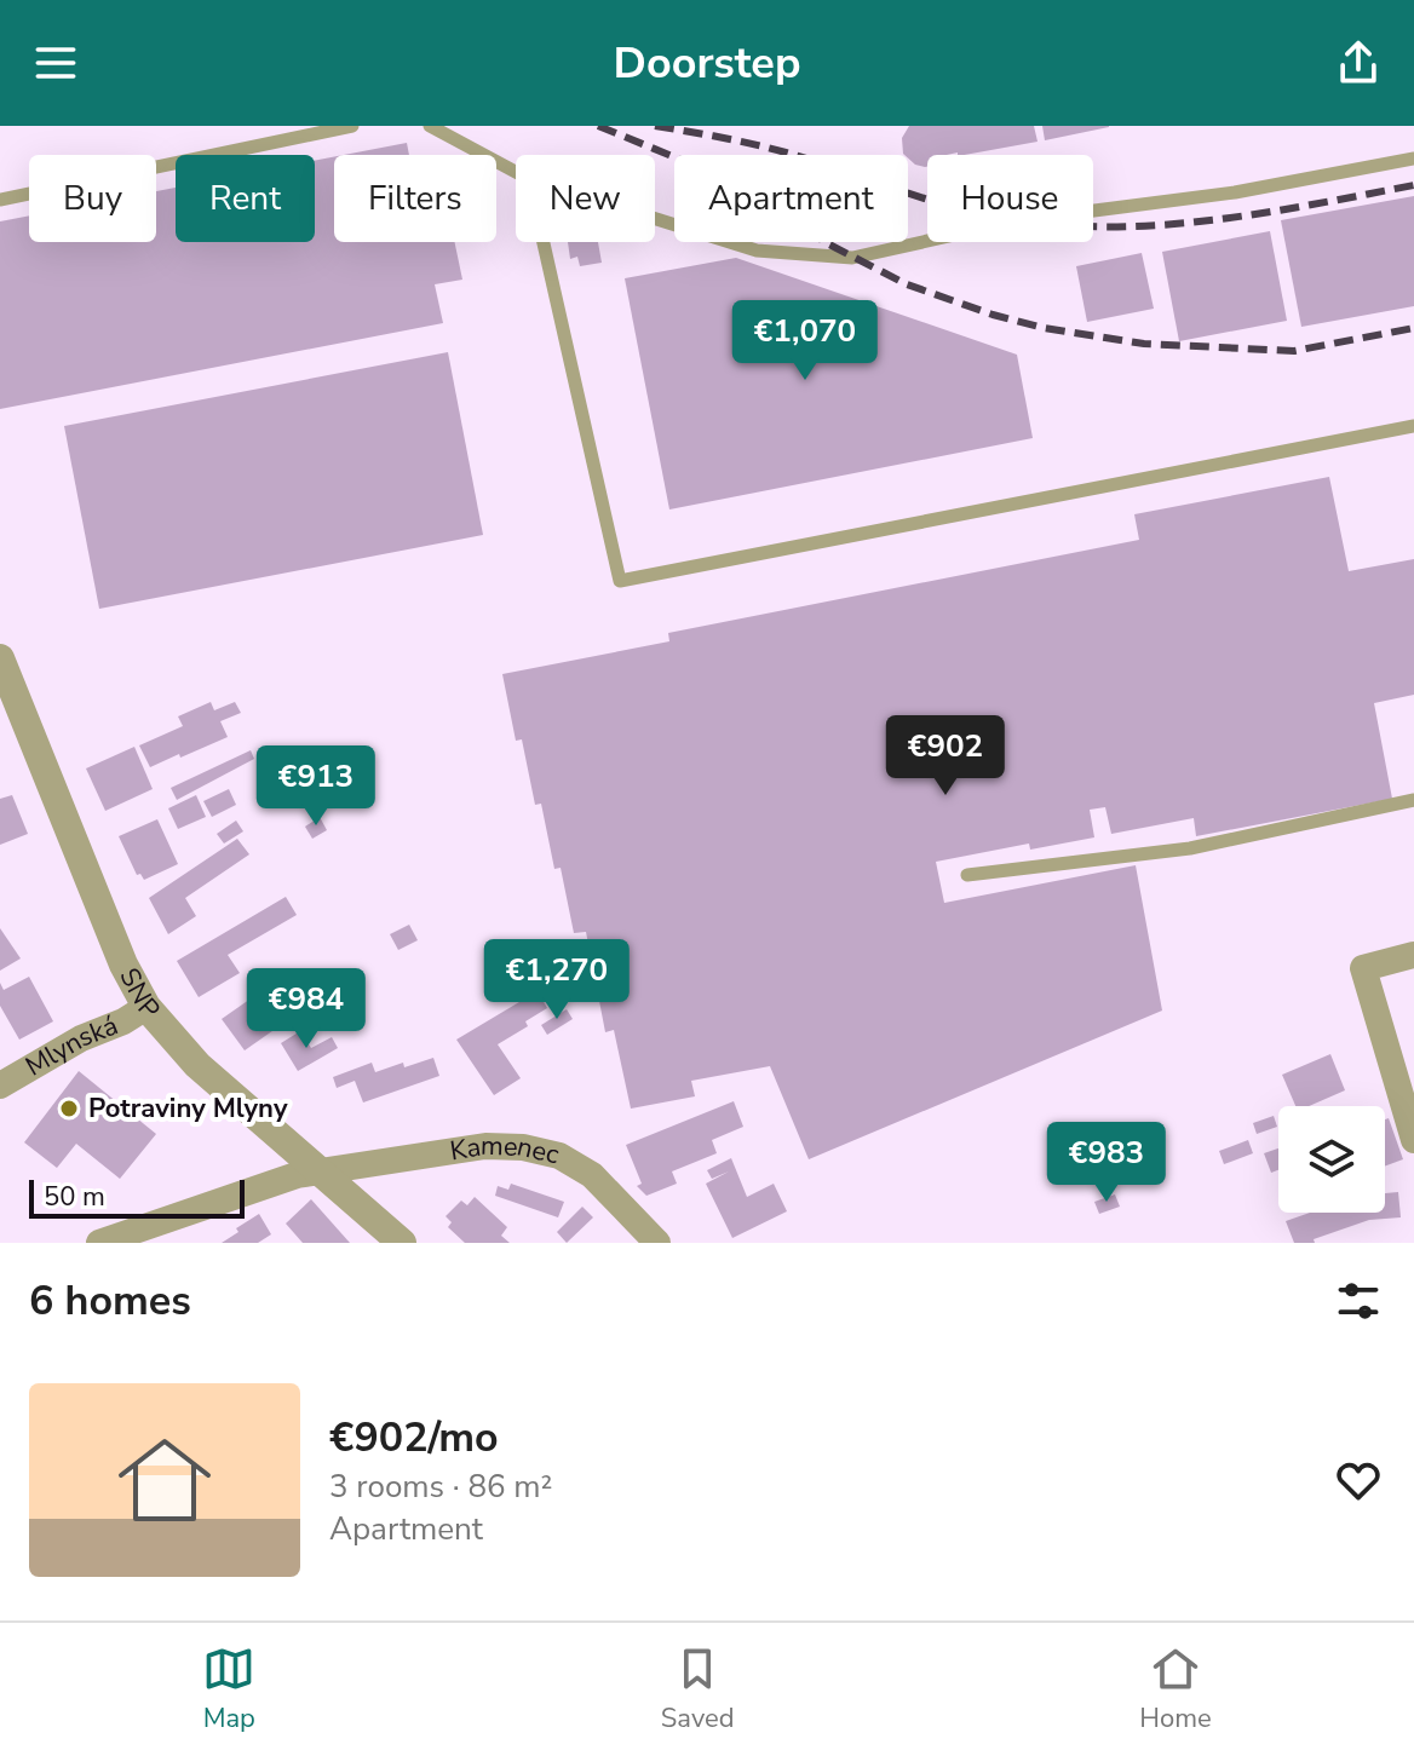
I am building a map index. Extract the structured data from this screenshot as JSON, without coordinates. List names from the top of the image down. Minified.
{"streets":{"street":["SNP","Mlynská","Kamenec"]},"crossings":[["SNP","Mlynská"],["SNP","Kamenec"]],"places":["Potraviny Mlyny"],"scale_bar":"50 m","page":{"header":"Doorstep","chip":["Buy","Rent","Filters","New","Apartment","House"],"price":["€1,070","€902","€913","€1,270","€984","€983"],"scale":"50 m","heading":"6 homes","list":[{"name":"€902/mo","note":"3 rooms · 86 m² · Apartment"}],"tabs":["Map","Saved","Home"]}}
